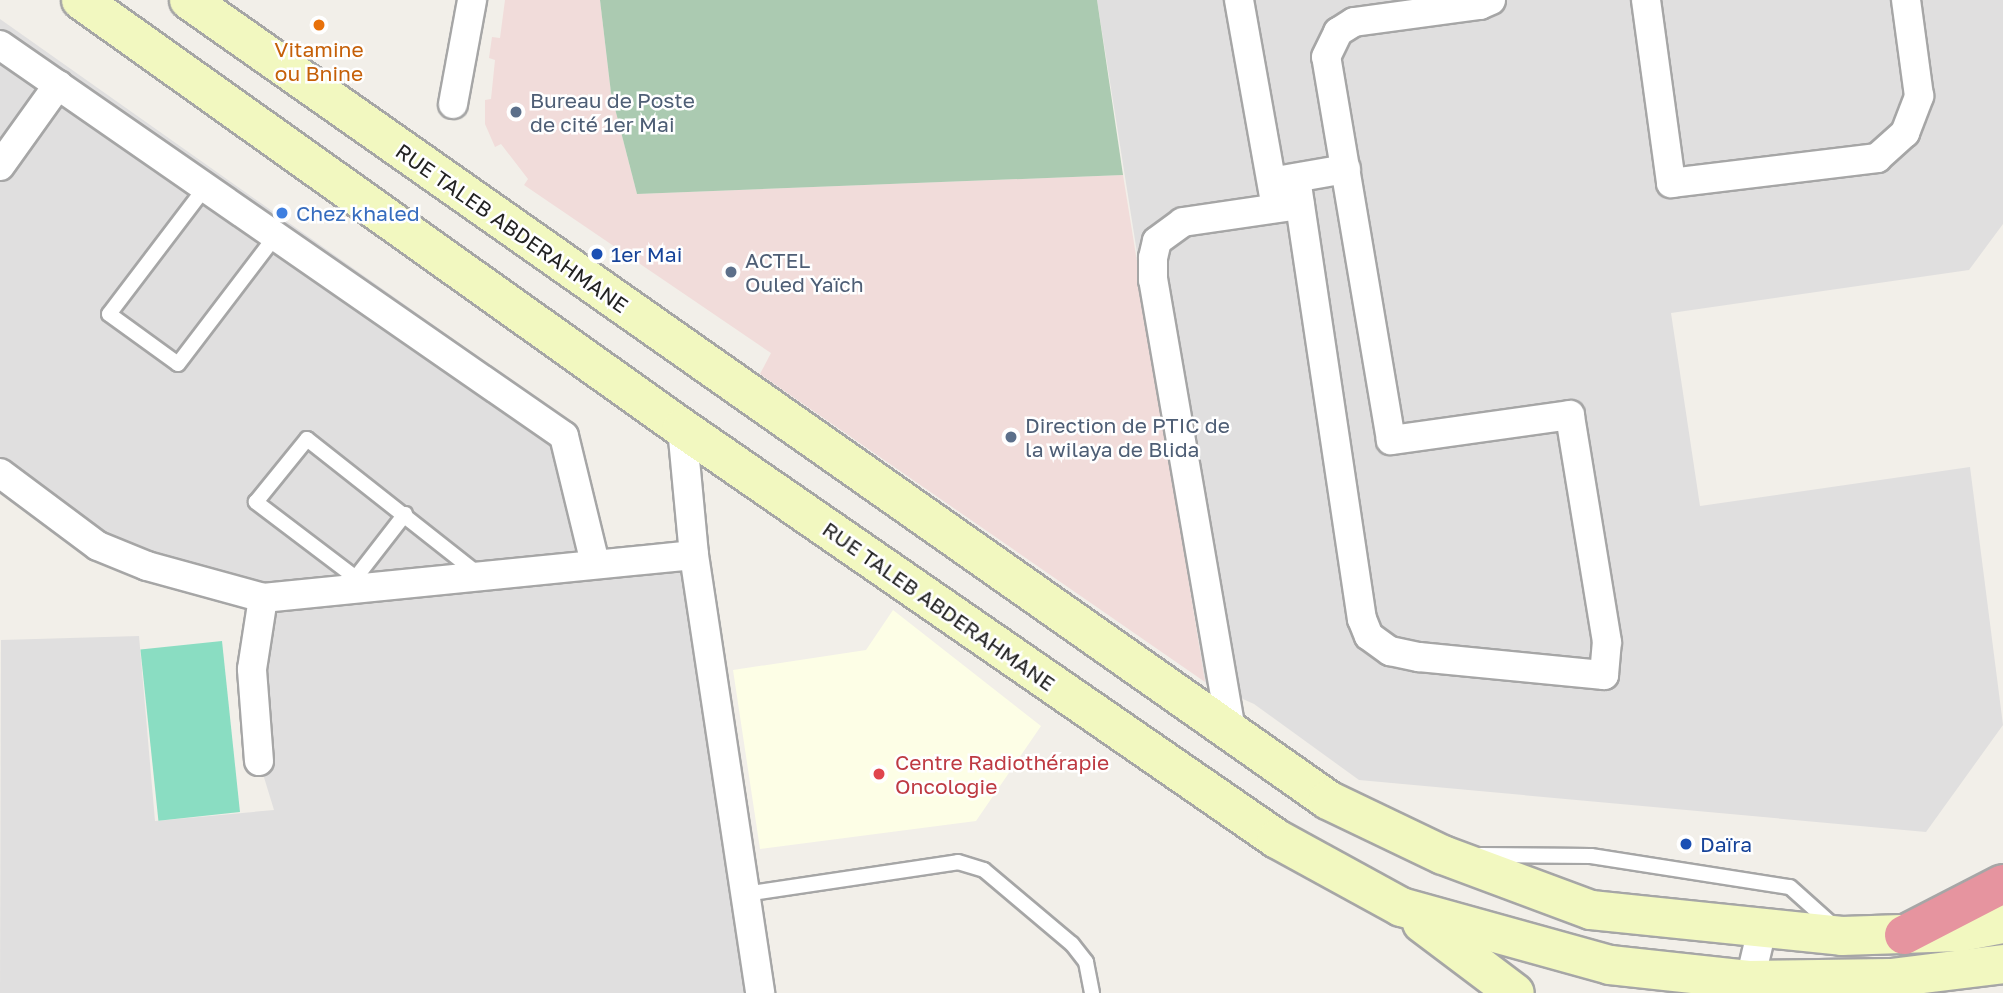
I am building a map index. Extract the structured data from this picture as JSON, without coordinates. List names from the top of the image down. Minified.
{"streets":{"main road":["RUE TALEB ABDERAHMANE"]},"places":["Vitamine ou Bnine","Bureau de Poste de cité 1er Mai","Chez khaled","1er Mai","ACTEL Ouled Yaïch","Direction de PTIC de la wilaya de Blida","Centre Radiothérapie Oncologie","Daïra"]}
